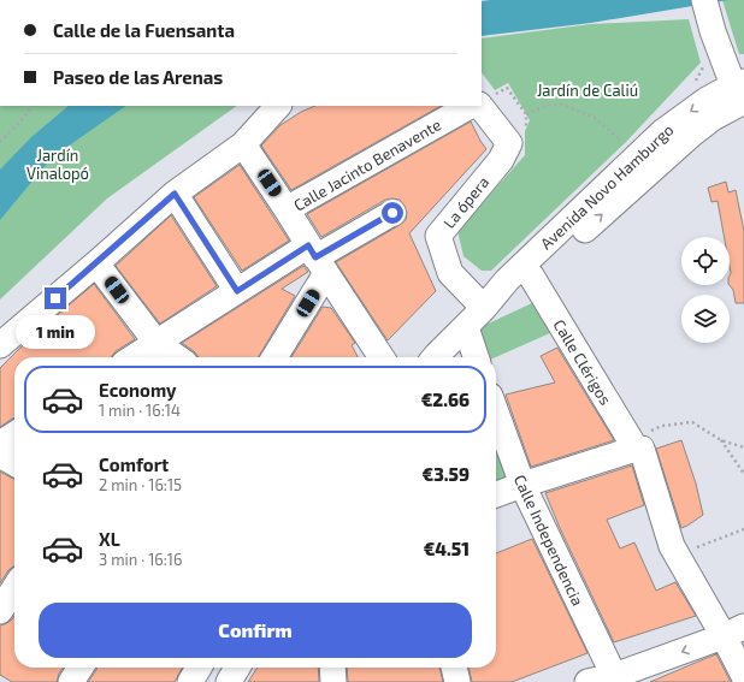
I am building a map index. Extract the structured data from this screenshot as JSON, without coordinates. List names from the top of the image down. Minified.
{"streets":{"street":["Calle Jacinto Benavente","Avenida Novo Hamburgo","La ópera","Calle Clérigos","Calle Independencia"]},"crossings":[["Avenida Novo Hamburgo","La ópera"],["Avenida Novo Hamburgo","Calle Clérigos"]],"parks":["Jardín de Caliú","Jardín Vinalopó"],"page":{"banner":["Calle de la Fuensanta","Paseo de las Arenas"],"bubble":"1 min","list":[{"name":"Economy","note":"1 min · 16:14","value":"€2.66"},{"name":"Comfort","note":"2 min · 16:15","value":"€3.59"},{"name":"XL","note":"3 min · 16:16","value":"€4.51"}],"buttons":"Confirm"}}
